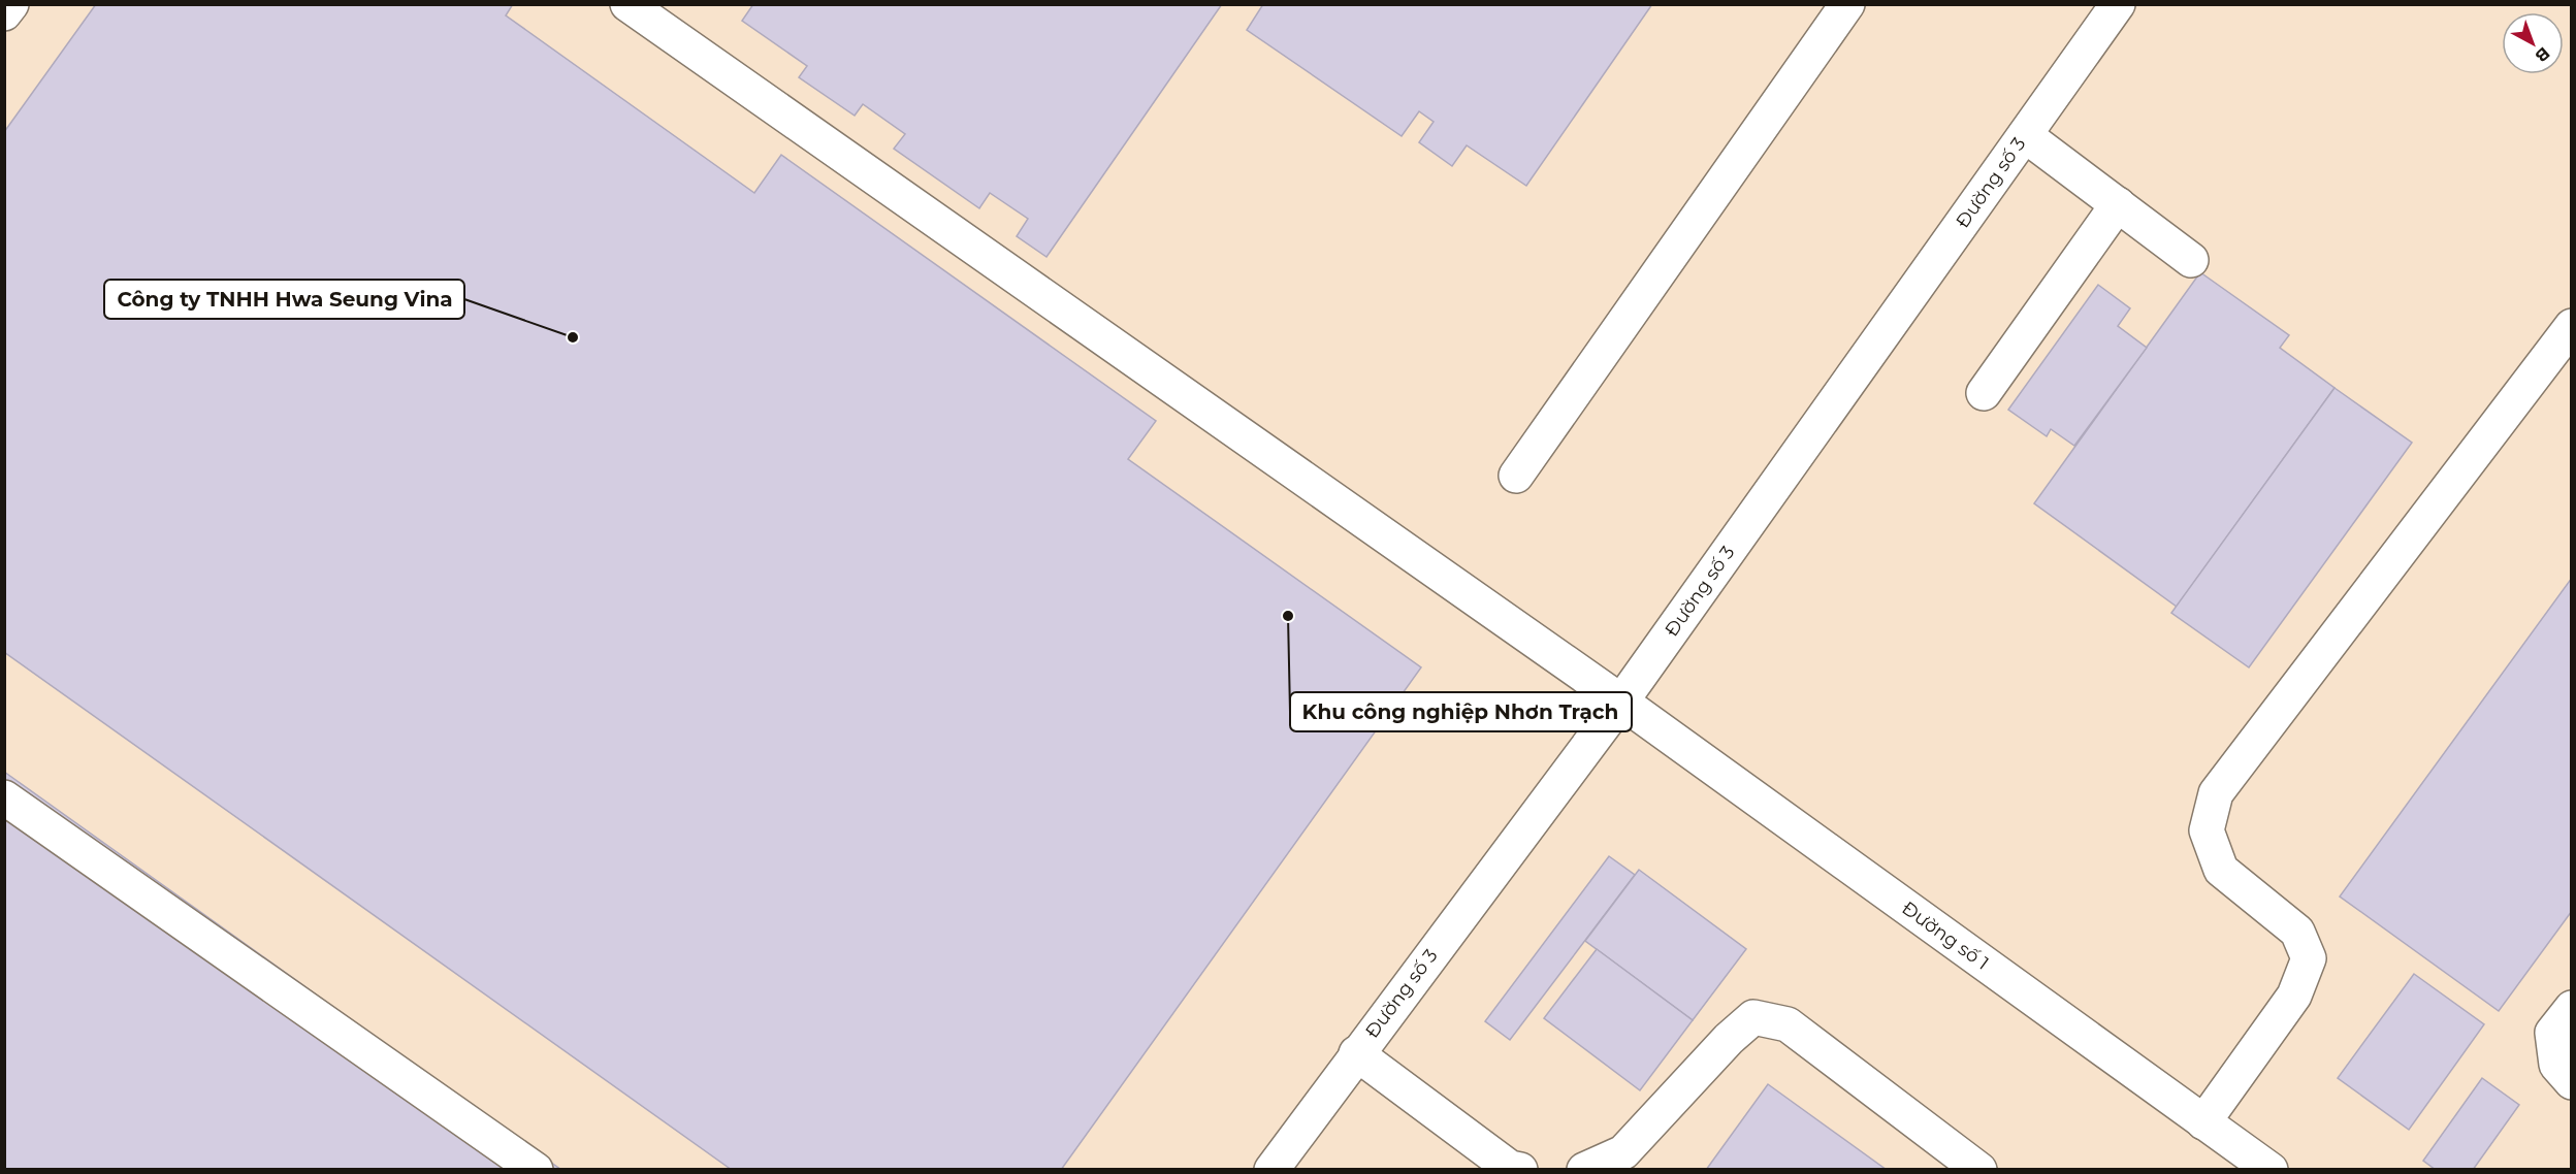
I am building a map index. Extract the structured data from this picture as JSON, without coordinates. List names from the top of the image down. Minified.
{"streets":{"street":["Đường số 3","Đường số 1"]},"crossings":[["Đường số 3","Đường số 1"]],"places":["Công ty TNHH Hwa Seung Vina","Khu công nghiệp Nhơn Trạch"],"north":"bottom right"}
